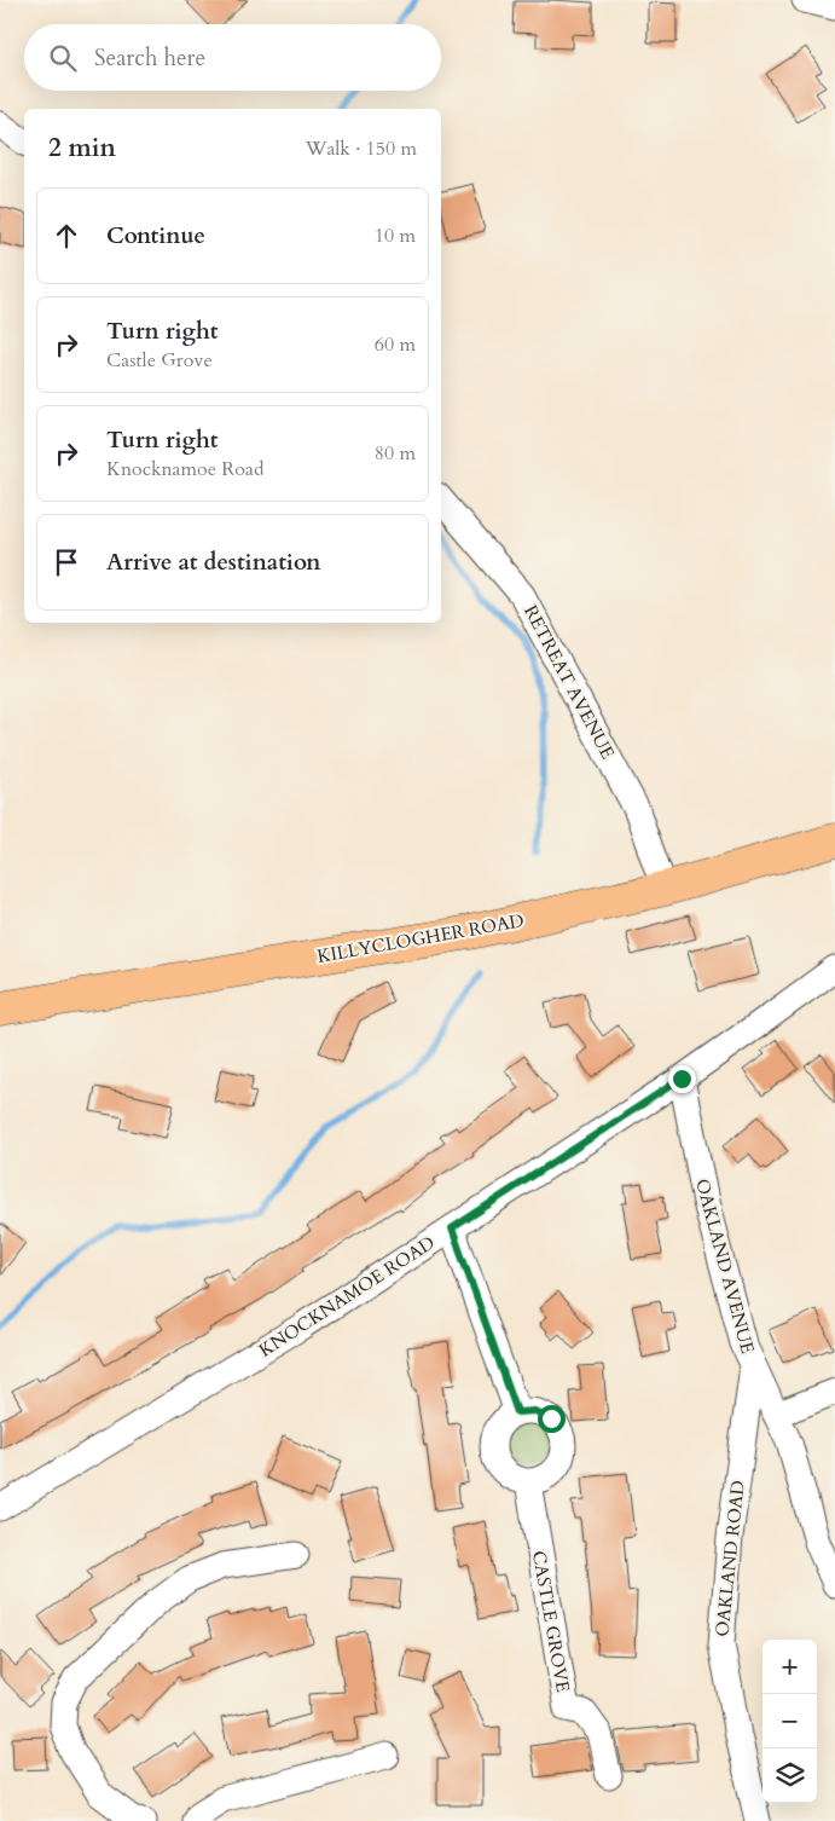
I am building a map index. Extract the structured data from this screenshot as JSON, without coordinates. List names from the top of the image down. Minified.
{"streets":{"highway":["KILLYCLOGHER ROAD"],"street":["RETREAT AVENUE","OAKLAND AVENUE","KNOCKNAMOE ROAD","OAKLAND ROAD","CASTLE GROVE"]},"crossings":[["RETREAT AVENUE","KILLYCLOGHER ROAD"],["OAKLAND AVENUE","KNOCKNAMOE ROAD"],["OAKLAND AVENUE","OAKLAND ROAD"]],"page":{"search":"Search here","heading":["2 min","Walk · 150 m"],"list":[["Continue","10 m"],["Turn right","Castle Grove","60 m"],["Turn right","Knocknamoe Road","80 m"],"Arrive at destination"],"map_buttons":["+","−"]}}
